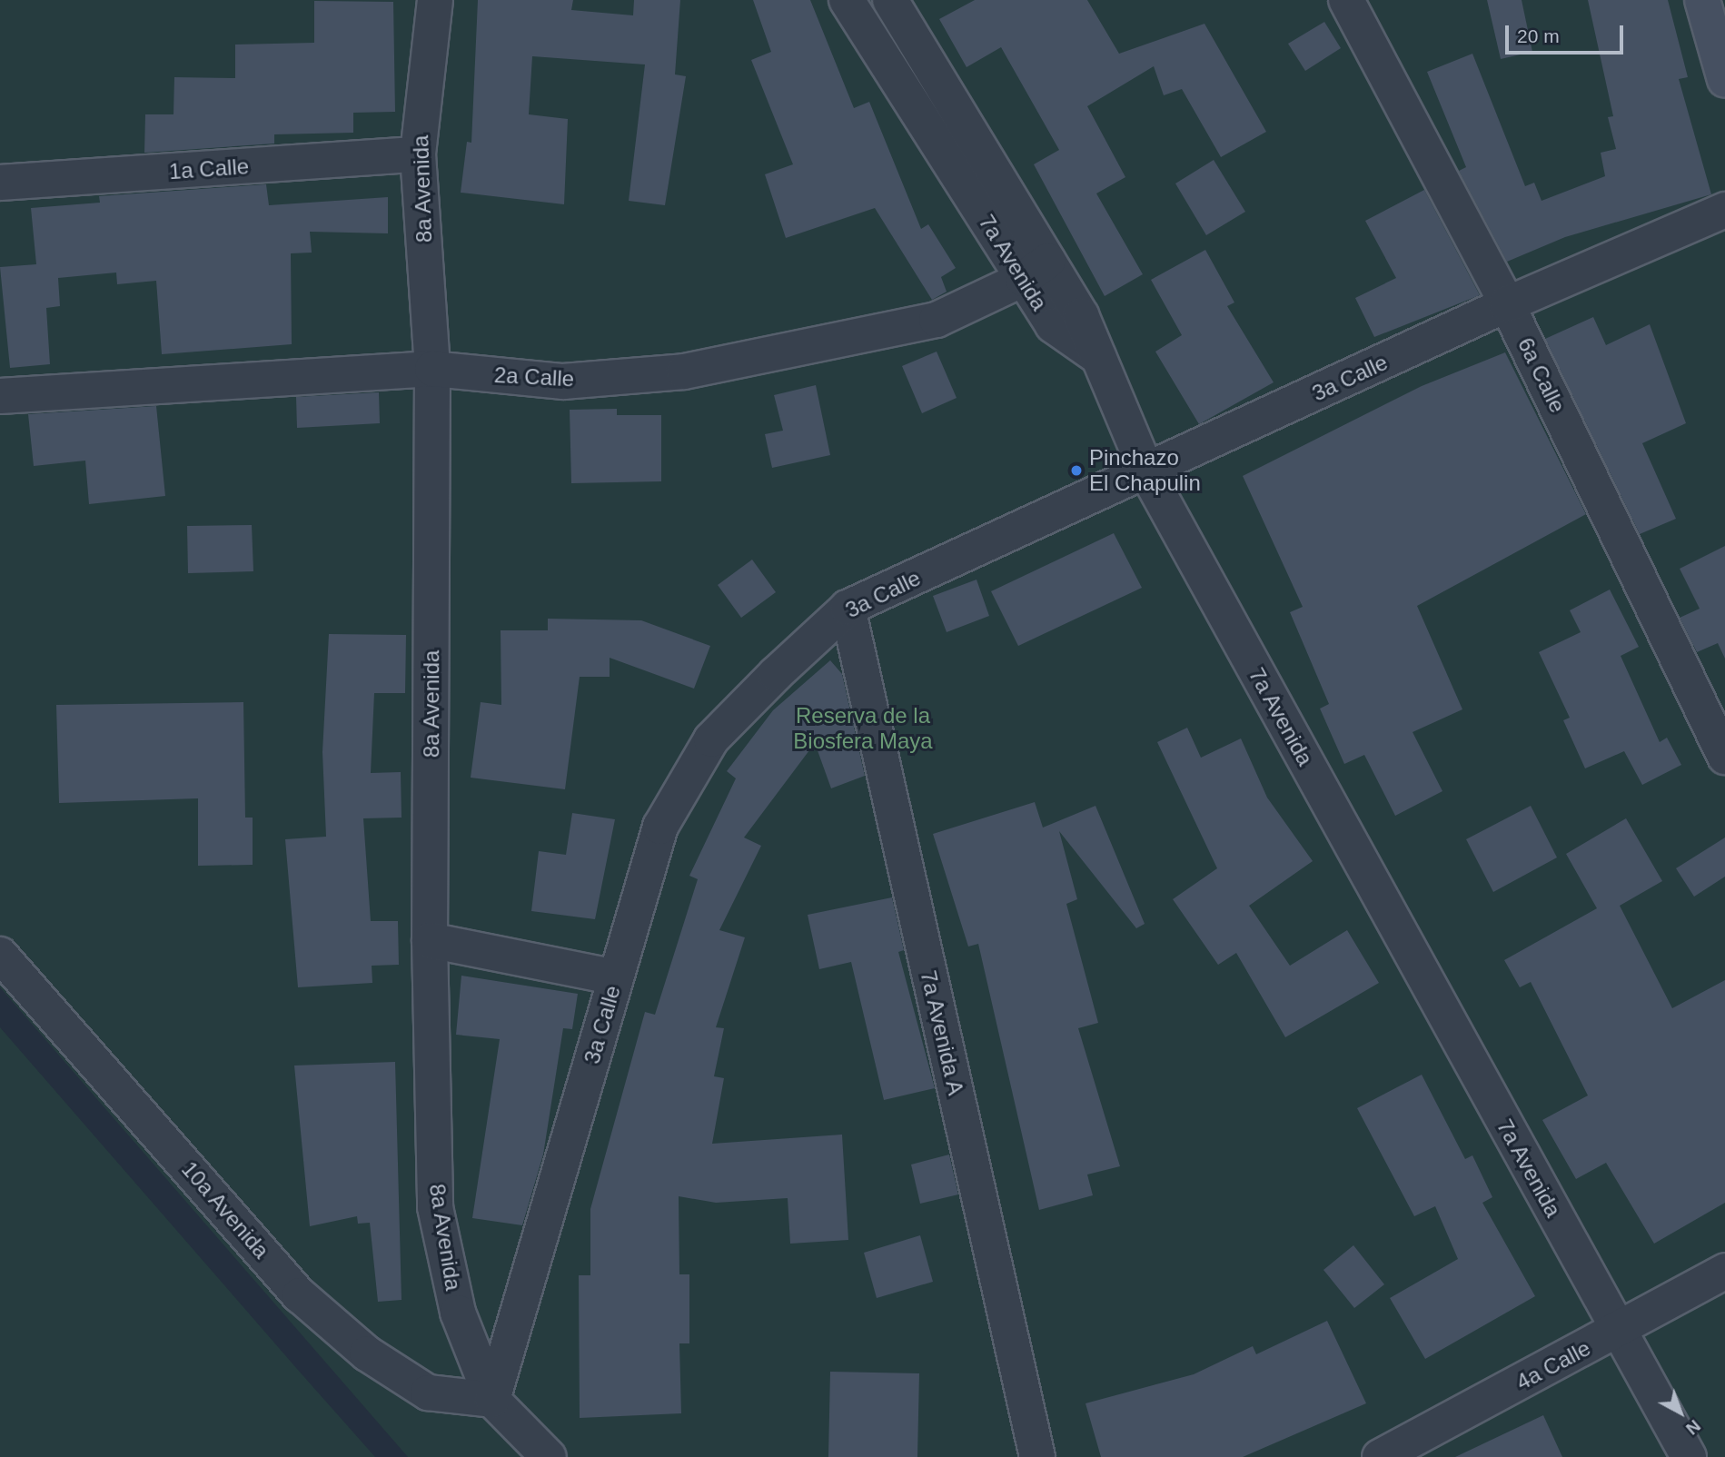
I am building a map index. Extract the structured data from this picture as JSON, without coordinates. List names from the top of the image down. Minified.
{"streets":{"street":["1a Calle","8a Avenida","7a Avenida","6a Calle","2a Calle","3a Calle","7a Avenida A","10a Avenida","4a Calle"]},"crossings":[["1a Calle","8a Avenida"],["8a Avenida","2a Calle"],["8a Avenida","3a Calle"],["8a Avenida","10a Avenida"],["7a Avenida","2a Calle"],["7a Avenida","3a Calle"],["7a Avenida","4a Calle"],["6a Calle","3a Calle"],["3a Calle","7a Avenida A"],["3a Calle","10a Avenida"]],"parks":["Reserva de la Biosfera Maya"],"places":["Pinchazo El Chapulin"],"scale_bar":"20 m","north":"bottom right"}
